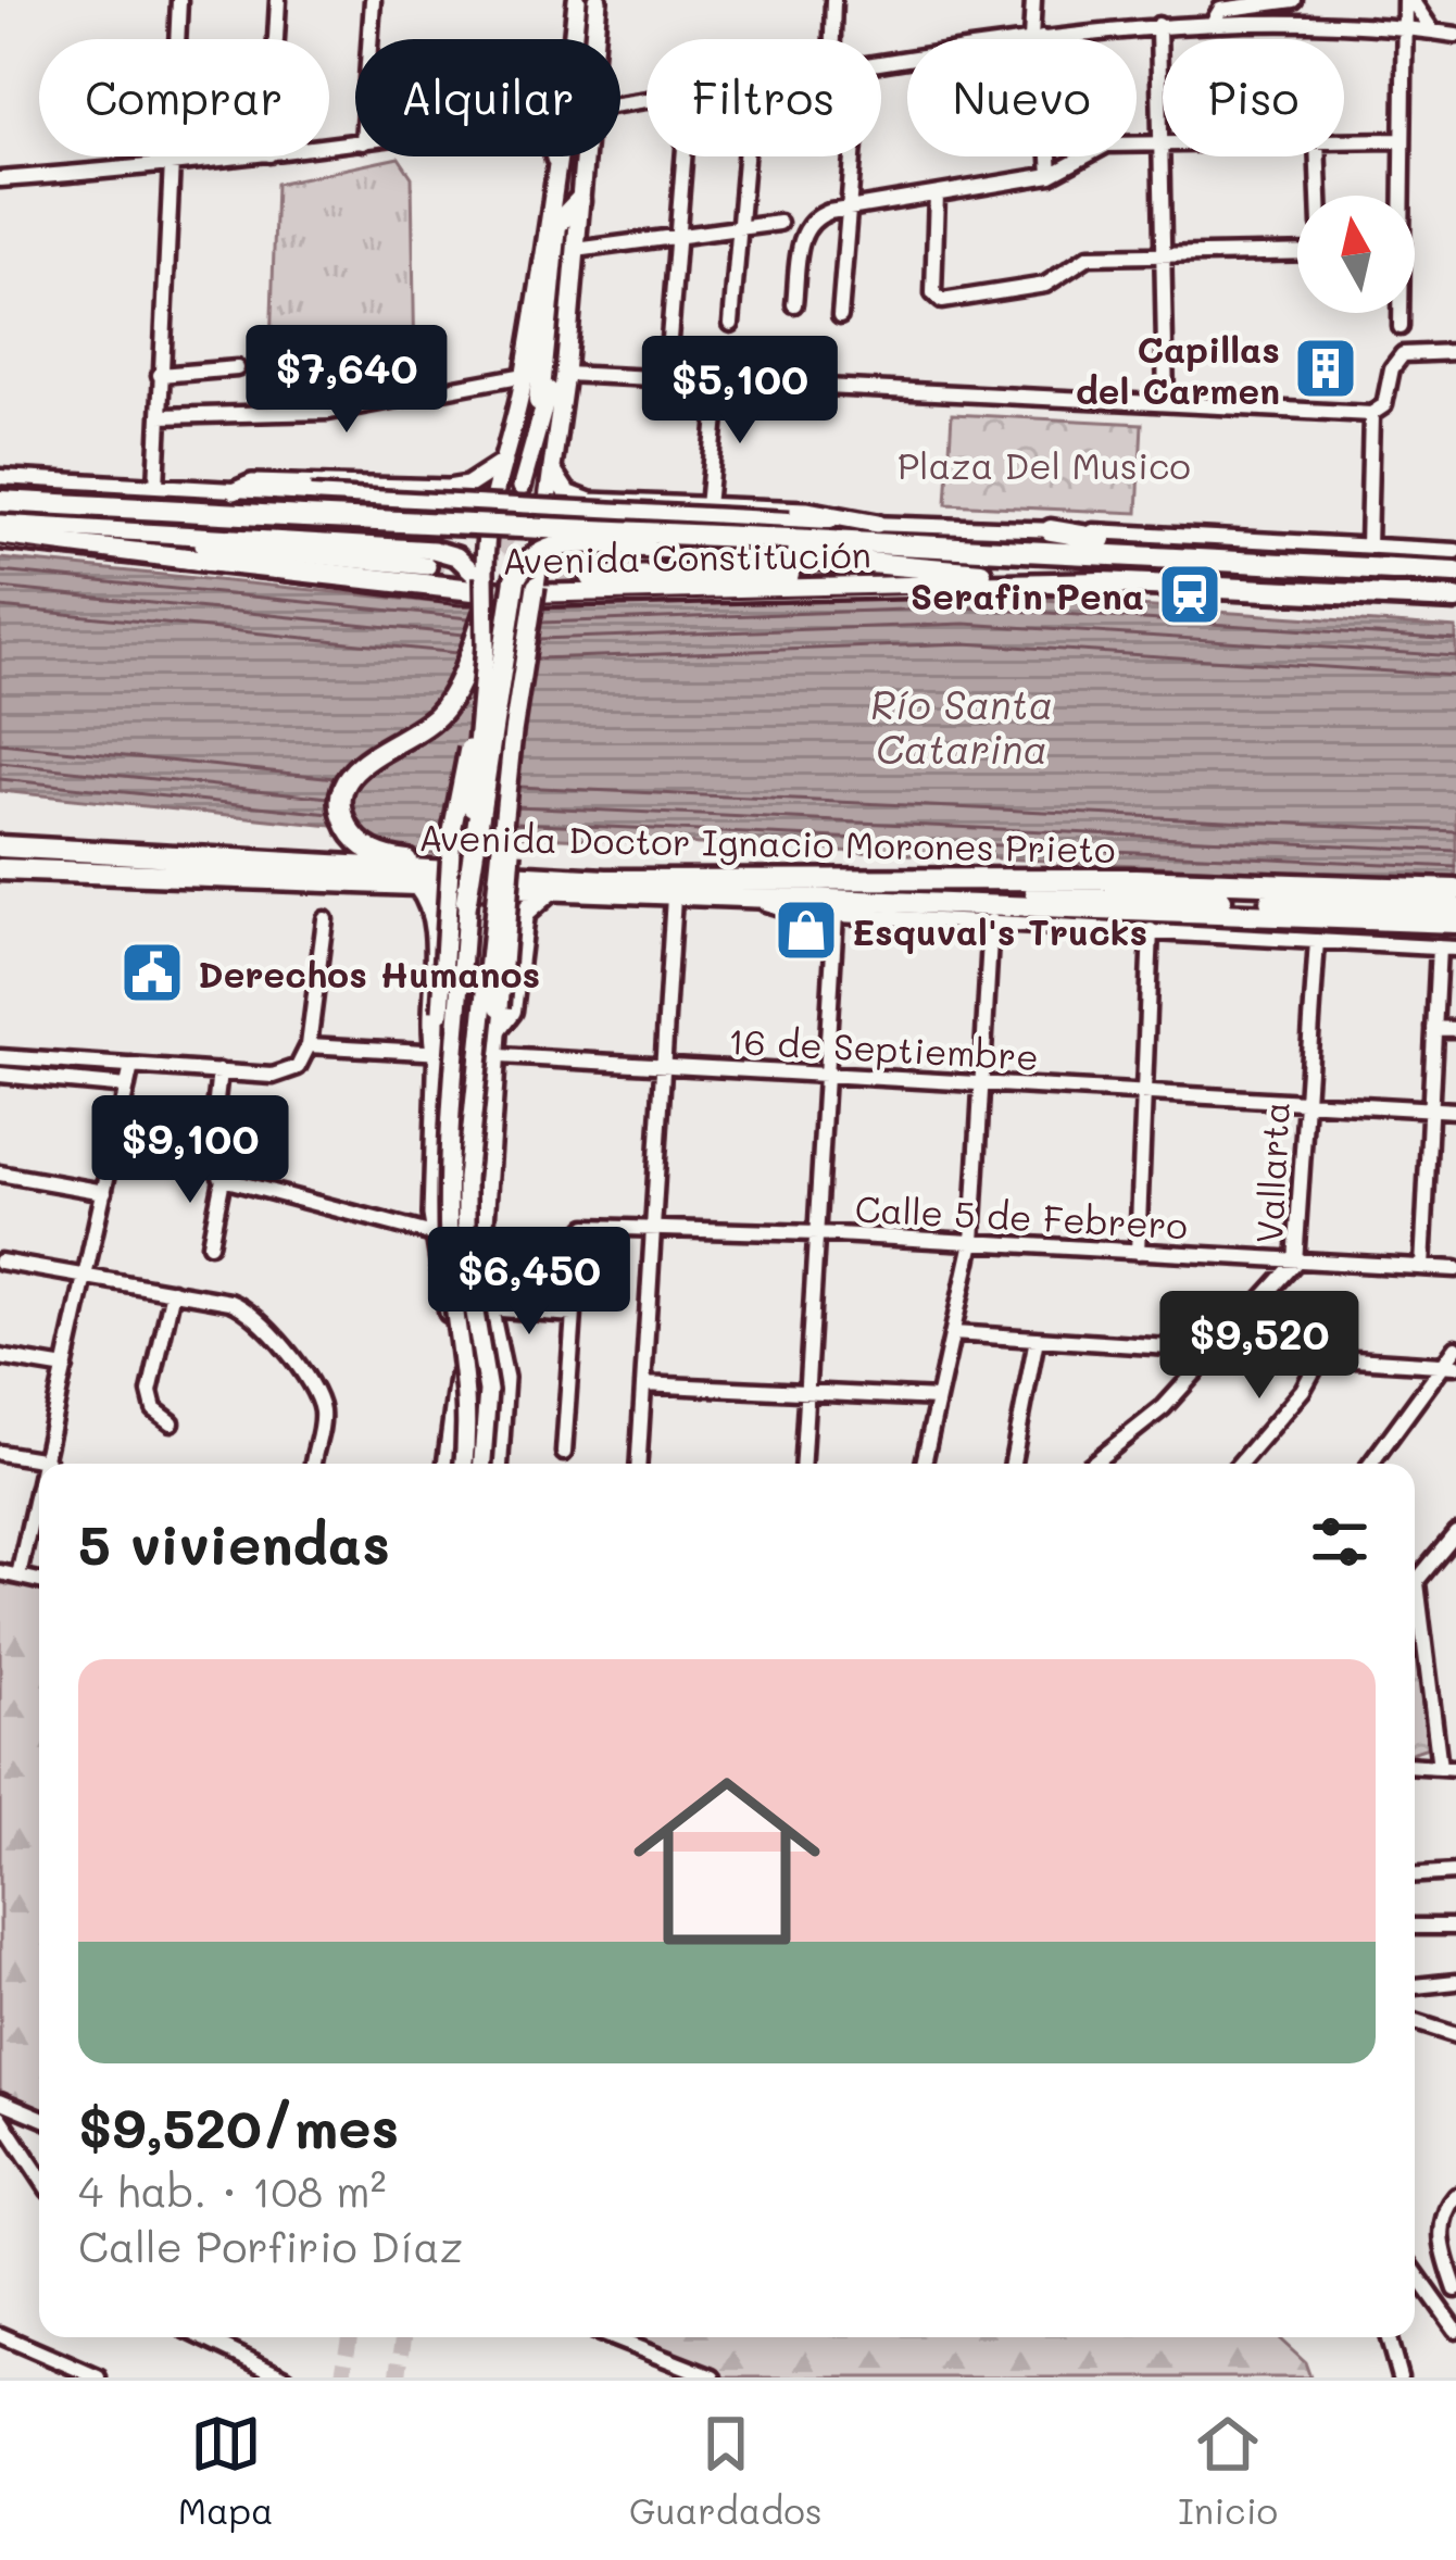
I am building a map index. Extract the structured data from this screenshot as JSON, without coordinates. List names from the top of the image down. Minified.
{"streets":{"highway":["Avenida Constitución","Avenida Doctor Ignacio Morones Prieto"],"street":["16 de Septiembre","Vallarta","Calle 5 de Febrero"]},"crossings":[["16 de Septiembre","Vallarta"],["Vallarta","Calle 5 de Febrero"]],"water":["Río Santa Catarina"],"parks":["Plaza Del Musico"],"places":{"building":["Capillas del Carmen"],"station":["Serafin Pena"],"shop":["Esquval's Trucks"],"public building":["Derechos Humanos"]},"north":"top","page":{"chip":["Comprar","Alquilar","Filtros","Nuevo","Piso"],"price":["$7,640","$5,100","$9,100","$6,450","$9,520"],"heading":"5 viviendas","list":[{"name":"$9,520/mes","note":"4 hab. · 108 m² · Calle Porfirio Díaz"}],"tabs":["Mapa","Guardados","Inicio"]}}
